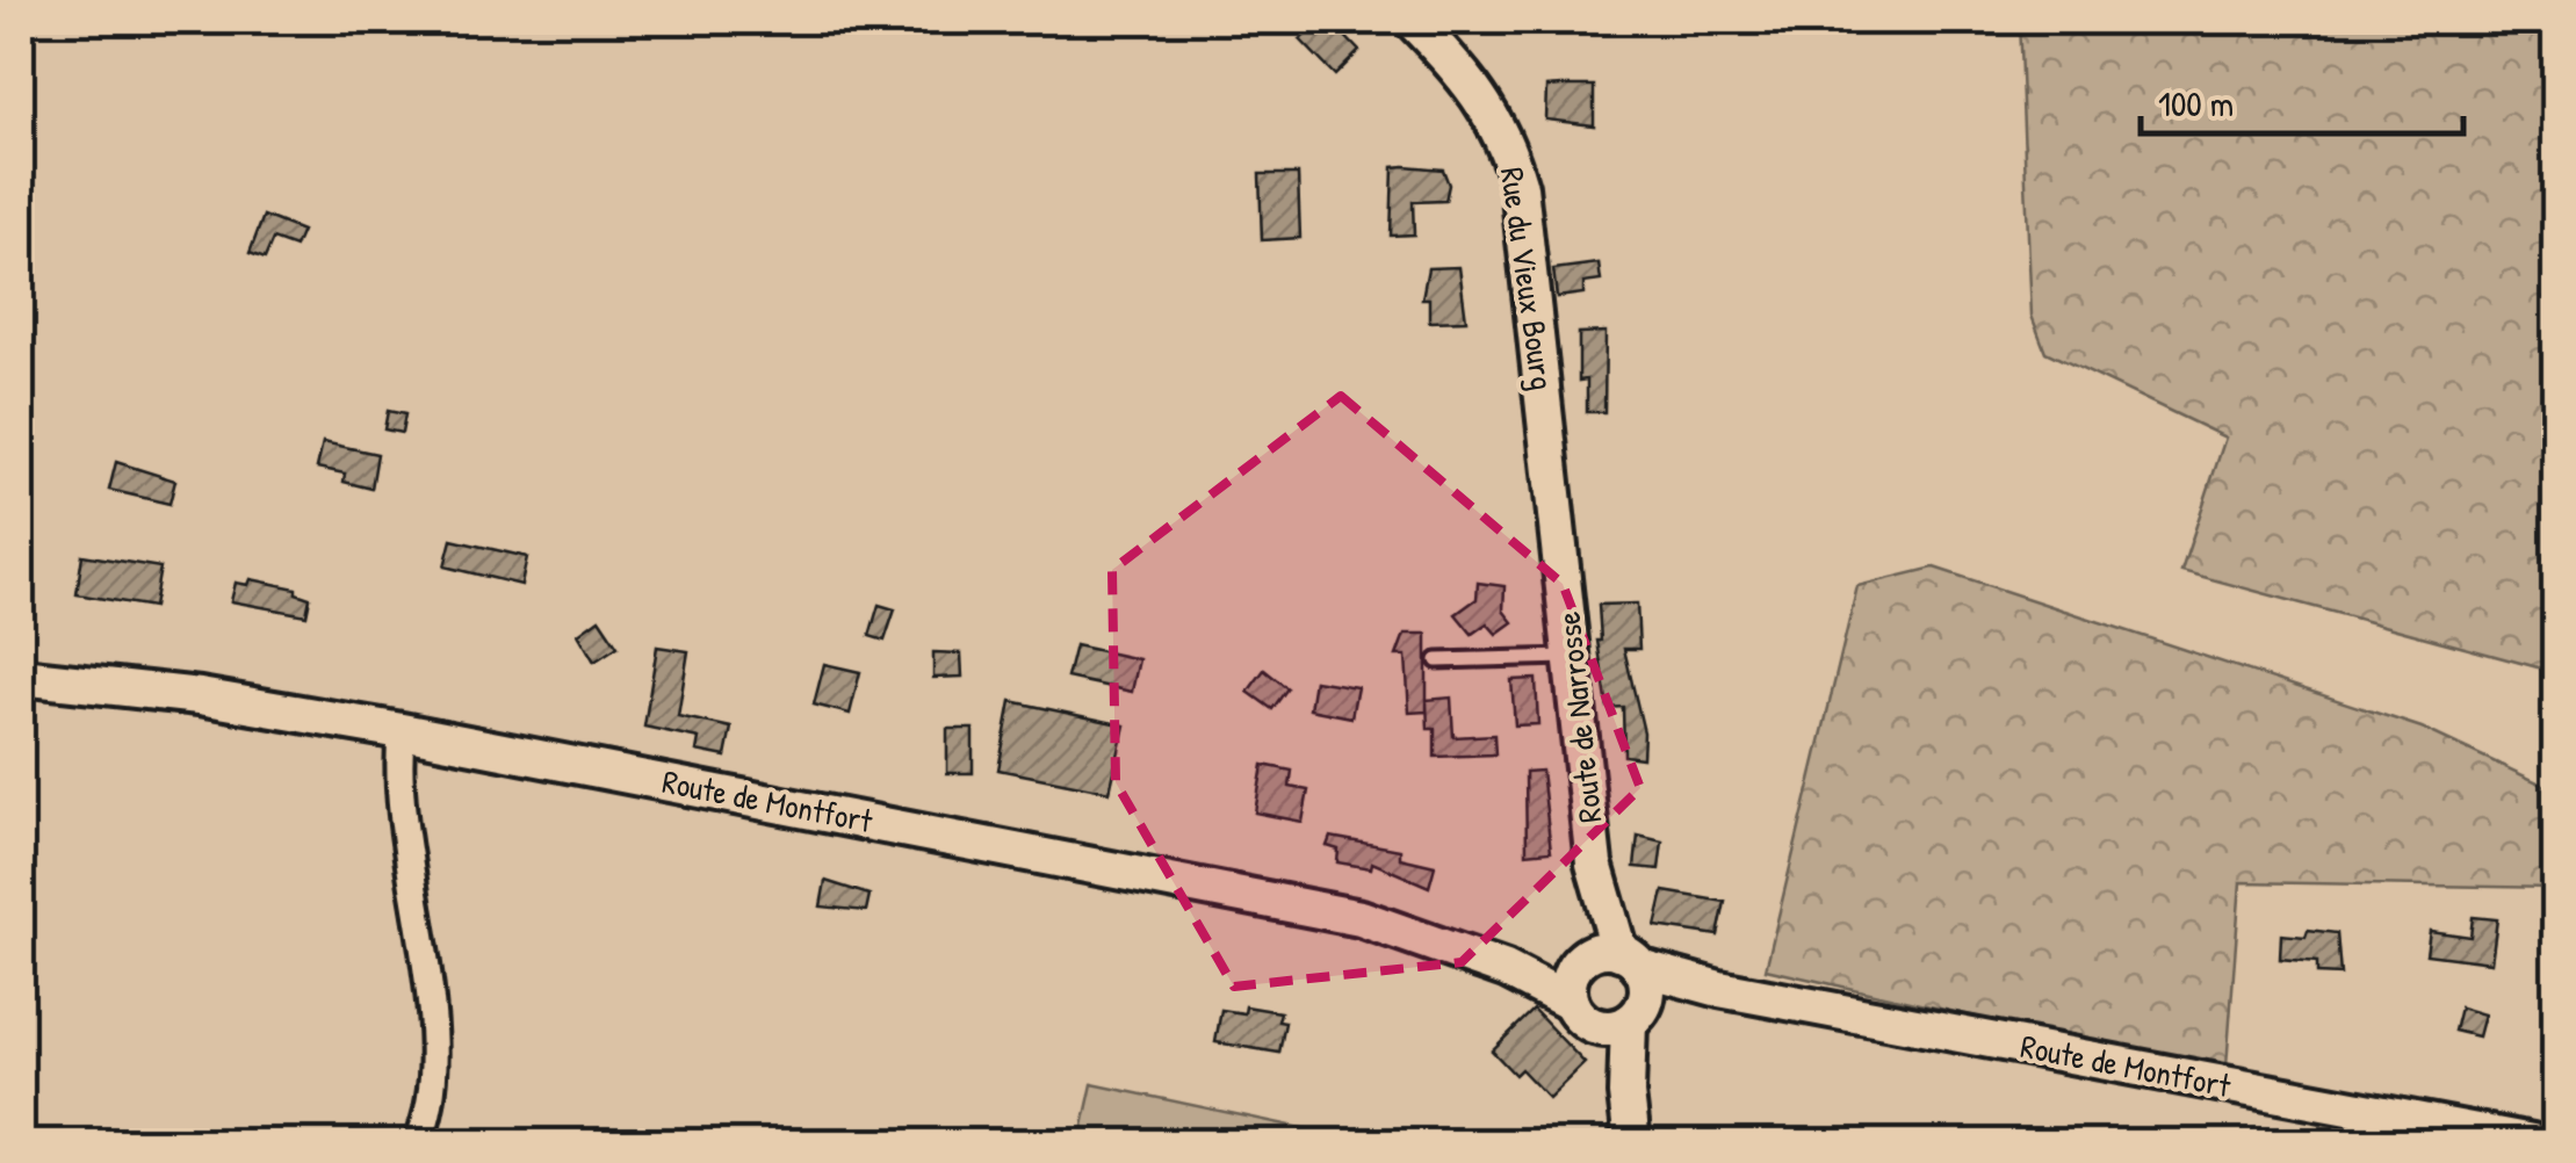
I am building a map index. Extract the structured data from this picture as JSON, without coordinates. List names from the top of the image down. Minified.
{"streets":{"main road":["Rue du Vieux Bourg","Route de Narrosse","Route de Montfort"]},"crossings":[["Rue du Vieux Bourg","Route de Narrosse"],["Route de Narrosse","Route de Montfort"]],"scale_bar":"100 m"}
